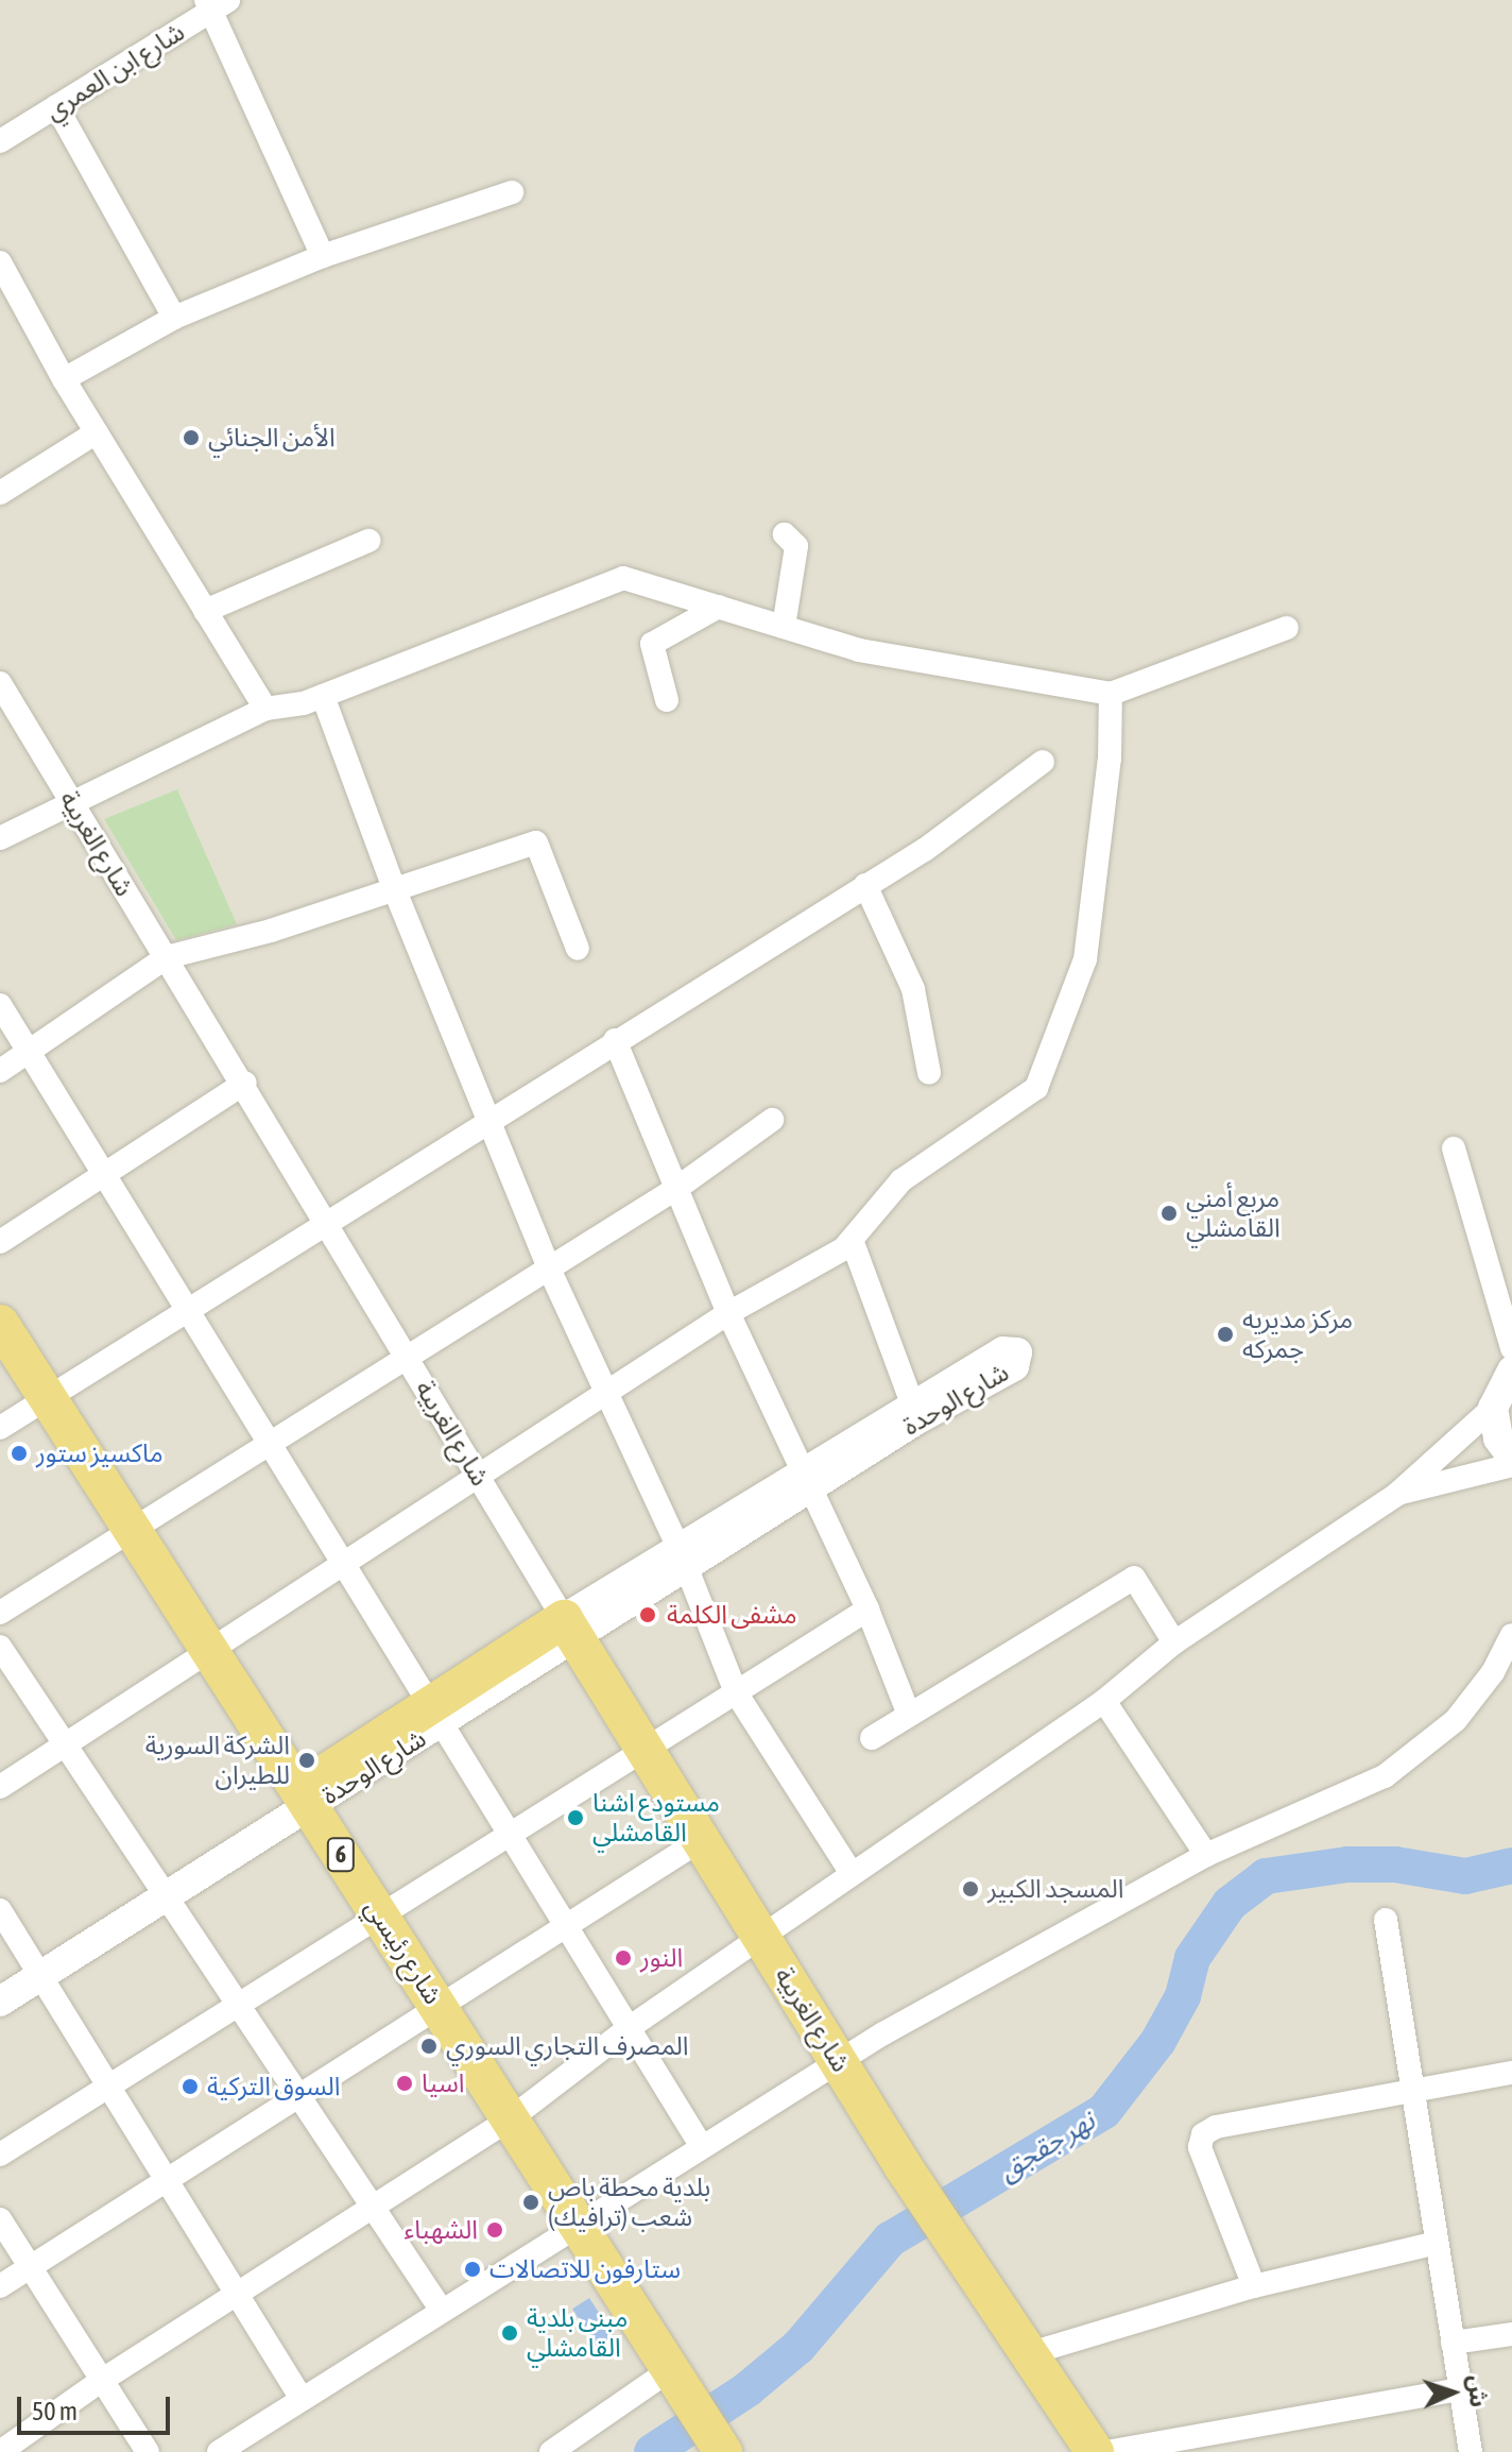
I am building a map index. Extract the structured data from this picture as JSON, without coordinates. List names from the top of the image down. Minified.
{"streets":{"highway":["شارع الغربية","شارع الوحدة","6","شارع رئيسي"],"street":["شارع ابن العمري"]},"crossings":[["شارع الغربية","شارع الوحدة"],["شارع الوحدة","شارع رئيسي"]],"water":["نهر جقجق"],"places":["الأمن الجنائي","مربع أمني القامشلي","مركز مديريه جمركه","ماكسيز ستور","مشفى الكلمة","الشركة السورية للطيران","مستودع اشنا القامشلي","المسجد الكبير","النور","المصرف التجاري السوري","اسيا","السوق التركية","بلدية محطة باص شعب (ترافيك)","الشهباء","ستارفون للاتصالات","مبنى بلدية القامشلي"],"scale_bar":"50 m","north":"right"}
